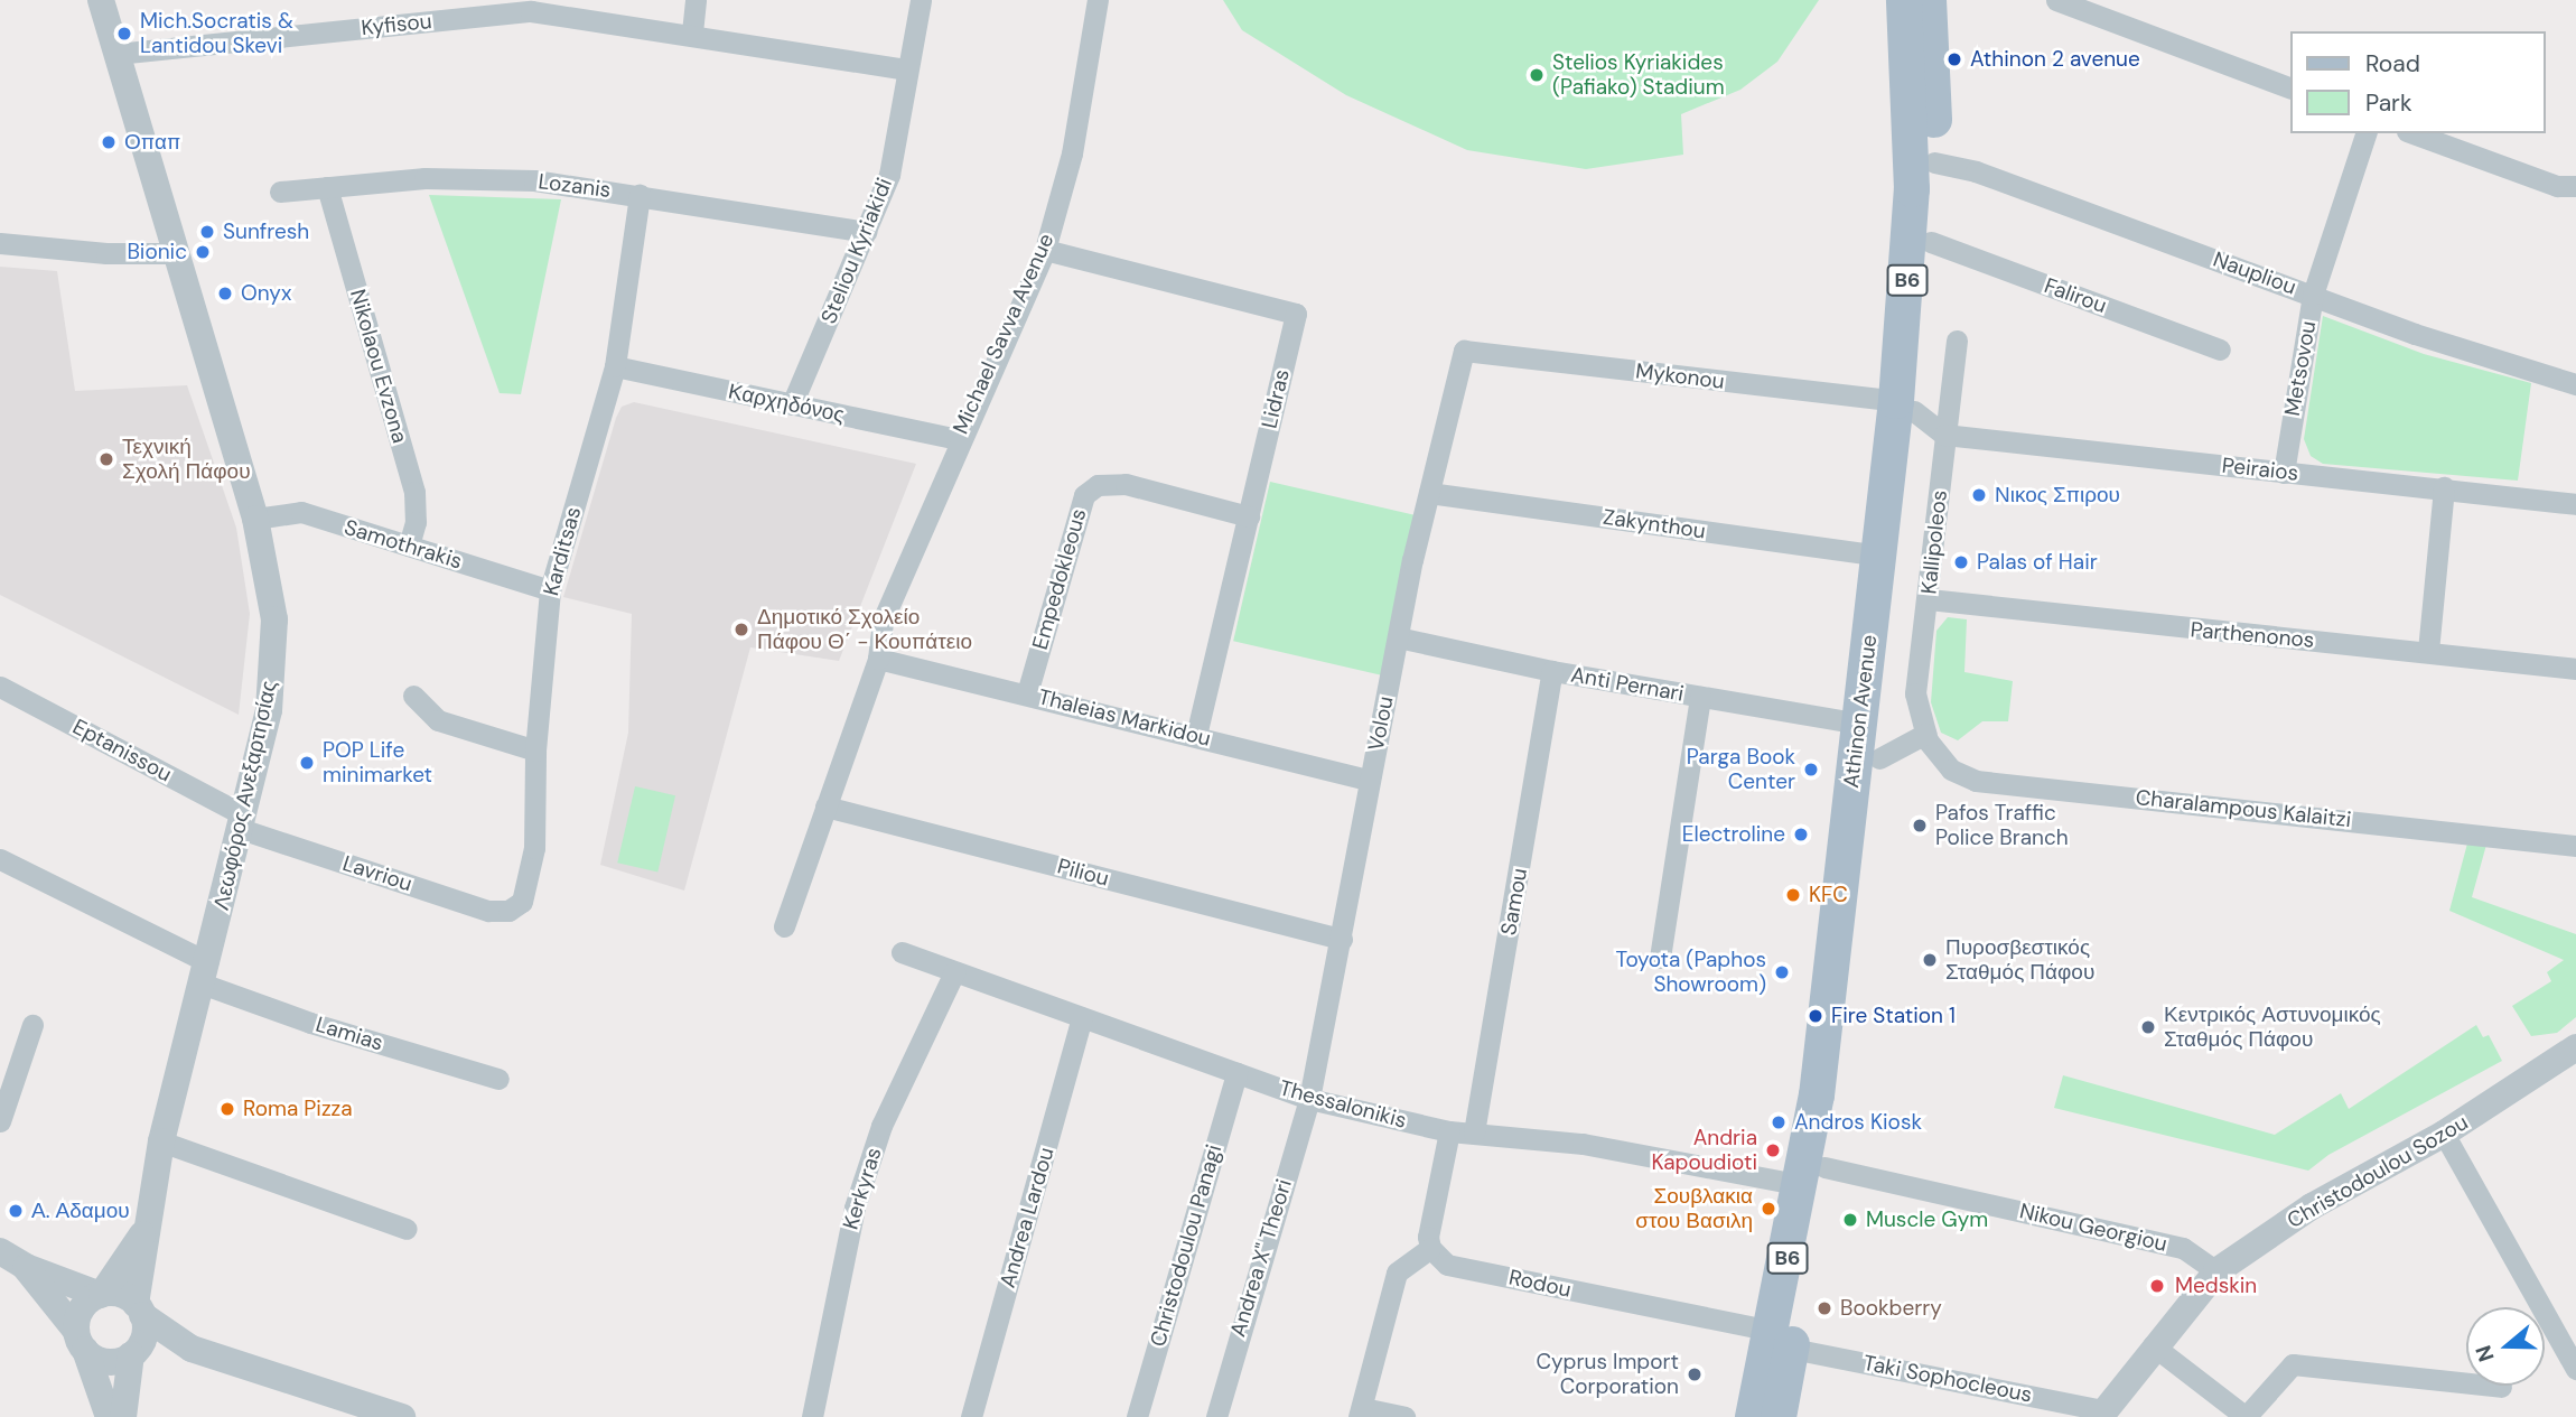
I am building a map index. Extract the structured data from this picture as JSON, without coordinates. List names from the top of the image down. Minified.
{"streets":{"main road":["B6","Athinon Avenue"],"street":["Kyfisou","Lozanis","Steliou Kyriakidi","Naupliou","Falirou","Michael Savva Avenue","Nikolaou Evzona","Metsovou","Mykonou","Lidras","Καρχηδόνος","Peiraios","Zakynthou","Kallipoleos","Samothrakis","Karditsas","Empedokleous","Parthenonos","Anti Pernari","Thaleias Markidou","Volou","Eptanissou","Λεωφόρος Ανεξαρτησίας","Charalampous Kalaitzi","Piliou","Lavriou","Samou","Lamias","Thessalonikis","Christodoulou Sozou","Kerkyras","Andrea Lardou","Nikou Georgiou","Christodoulou Panagi","Andrea X\" Theori","Rodou","Taki Sophocleous"]},"crossings":[["Kyfisou","Steliou Kyriakidi"],["Kyfisou","Λεωφόρος Ανεξαρτησίας"],["Lozanis","Steliou Kyriakidi"],["Lozanis","Nikolaou Evzona"],["Lozanis","Karditsas"],["Steliou Kyriakidi","Καρχηδόνος"],["Naupliou","Metsovou"],["Naupliou","Athinon Avenue"],["Falirou","Athinon Avenue"],["Michael Savva Avenue","Lidras"],["Michael Savva Avenue","Καρχηδόνος"],["Michael Savva Avenue","Thaleias Markidou"],["Michael Savva Avenue","Piliou"],["Nikolaou Evzona","Samothrakis"],["Metsovou","Peiraios"],["Mykonou","Athinon Avenue"],["Mykonou","Volou"],["Lidras","Empedokleous"],["Lidras","Thaleias Markidou"],["Καρχηδόνος","Karditsas"],["Peiraios","Kallipoleos"],["Zakynthou","Athinon Avenue"],["Zakynthou","Volou"],["Kallipoleos","Parthenonos"],["Kallipoleos","Charalampous Kalaitzi"],["Samothrakis","Karditsas"],["Samothrakis","Λεωφόρος Ανεξαρτησίας"],["Karditsas","Lavriou"],["Empedokleous","Thaleias Markidou"],["Anti Pernari","Athinon Avenue"],["Anti Pernari","Volou"],["Anti Pernari","Samou"],["Athinon Avenue","Thessalonikis"],["Athinon Avenue","Nikou Georgiou"],["Athinon Avenue","Rodou"],["Athinon Avenue","Taki Sophocleous"],["Thaleias Markidou","Volou"],["Volou","Piliou"],["Volou","Thessalonikis"],["Volou","Andrea X\" Theori"],["Eptanissou","Λεωφόρος Ανεξαρτησίας"],["Eptanissou","Lavriou"],["Λεωφόρος Ανεξαρτησίας","Lavriou"],["Λεωφόρος Ανεξαρτησίας","Lamias"],["Samou","Thessalonikis"],["Thessalonikis","Kerkyras"],["Thessalonikis","Andrea Lardou"],["Thessalonikis","Nikou Georgiou"],["Thessalonikis","Christodoulou Panagi"],["Thessalonikis","Andrea X\" Theori"],["Christodoulou Sozou","Nikou Georgiou"],["Christodoulou Sozou","Taki Sophocleous"],["Rodou","Taki Sophocleous"]],"places":["Mich.Socratis & Lantidou Skevi","Athinon 2 avenue","Stelios Kyriakides (Pafiako) Stadium","Οπαπ","Sunfresh","Bionic","Onyx","Τεχνική Σχολή Πάφου","Νικος Σπιρου","Palas of Hair","Δημοτικό Σχολείο Πάφου Θ΄ - Κουπάτειο","POP Life minimarket","Parga Book Center","Pafos Traffic Police Branch","Electroline","KFC","Πυροσβεστικός Σταθμός Πάφου","Toyota (Paphos Showroom)","Fire Station 1","Κεντρικός Αστυνομικός Σταθμός Πάφου","Roma Pizza","Andros Kiosk","Andria Kapoudioti","Σουβλακια στου Βασιλη","Α. Αδαμου","Muscle Gym","Medskin","Bookberry","Cyprus Import Corporation"],"legend":["Road","Park"],"north":"left"}
